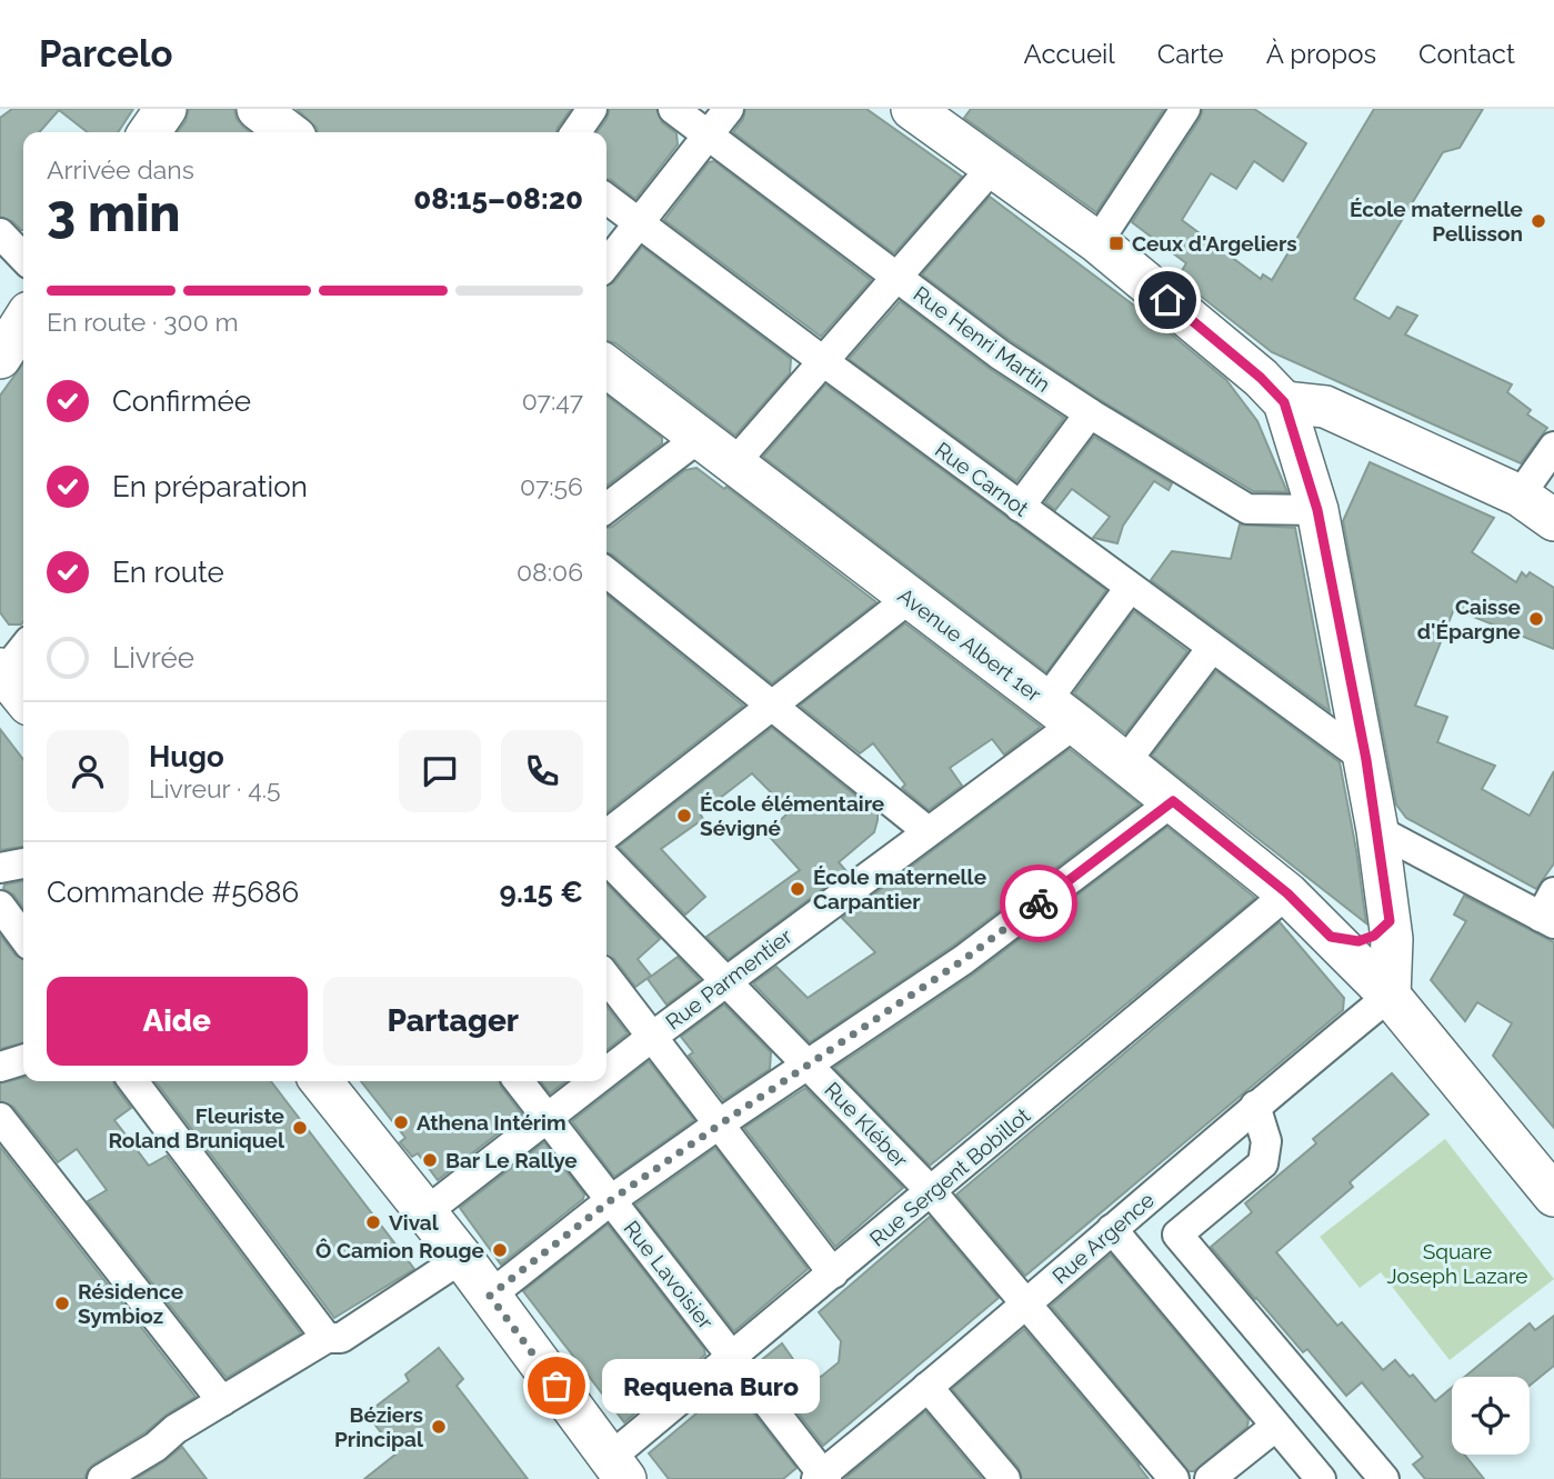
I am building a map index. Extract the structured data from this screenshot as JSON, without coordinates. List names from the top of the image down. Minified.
{"streets":{"main road":["Avenue Albert 1er"],"street":["Rue Henri Martin","Rue Carnot","Rue Parmentier","Rue Kléber","Rue Sergent Bobillot","Rue Argence","Rue Lavoisier"]},"crossings":[["Rue Carnot","Rue Parmentier"],["Avenue Albert 1er","Rue Parmentier"],["Avenue Albert 1er","Rue Sergent Bobillot"],["Avenue Albert 1er","Rue Argence"],["Rue Parmentier","Rue Kléber"],["Rue Parmentier","Rue Lavoisier"],["Rue Kléber","Rue Sergent Bobillot"],["Rue Kléber","Rue Argence"],["Rue Sergent Bobillot","Rue Lavoisier"],["Rue Argence","Rue Lavoisier"]],"parks":["Square Joseph Lazare"],"places":{"other":["École maternelle Pellisson","Caisse d'Épargne","École élémentaire Sévigné","École maternelle Carpantier","Athena Intérim","Fleuriste Roland Bruniquel","Bar Le Rallye","Vival","Ô Camion Rouge","Résidence Symbioz","Requena Buro","Béziers Principal"],"transit":["Ceux d'Argeliers"]},"page":{"header":"Parcelo","nav":["Accueil","Carte","À propos","Contact"],"heading":["3 min","Arrivée dans","08:15–08:20"],"panel":["Hugo","Livreur · 4.5","Commande #5686","9.15 €"],"bar":"En route · 300 m","list":[["Confirmée","07:47"],["En préparation","07:56"],["En route","08:06"],"Livrée"],"buttons":["Aide","Partager"],"bubble":"Requena Buro"}}
